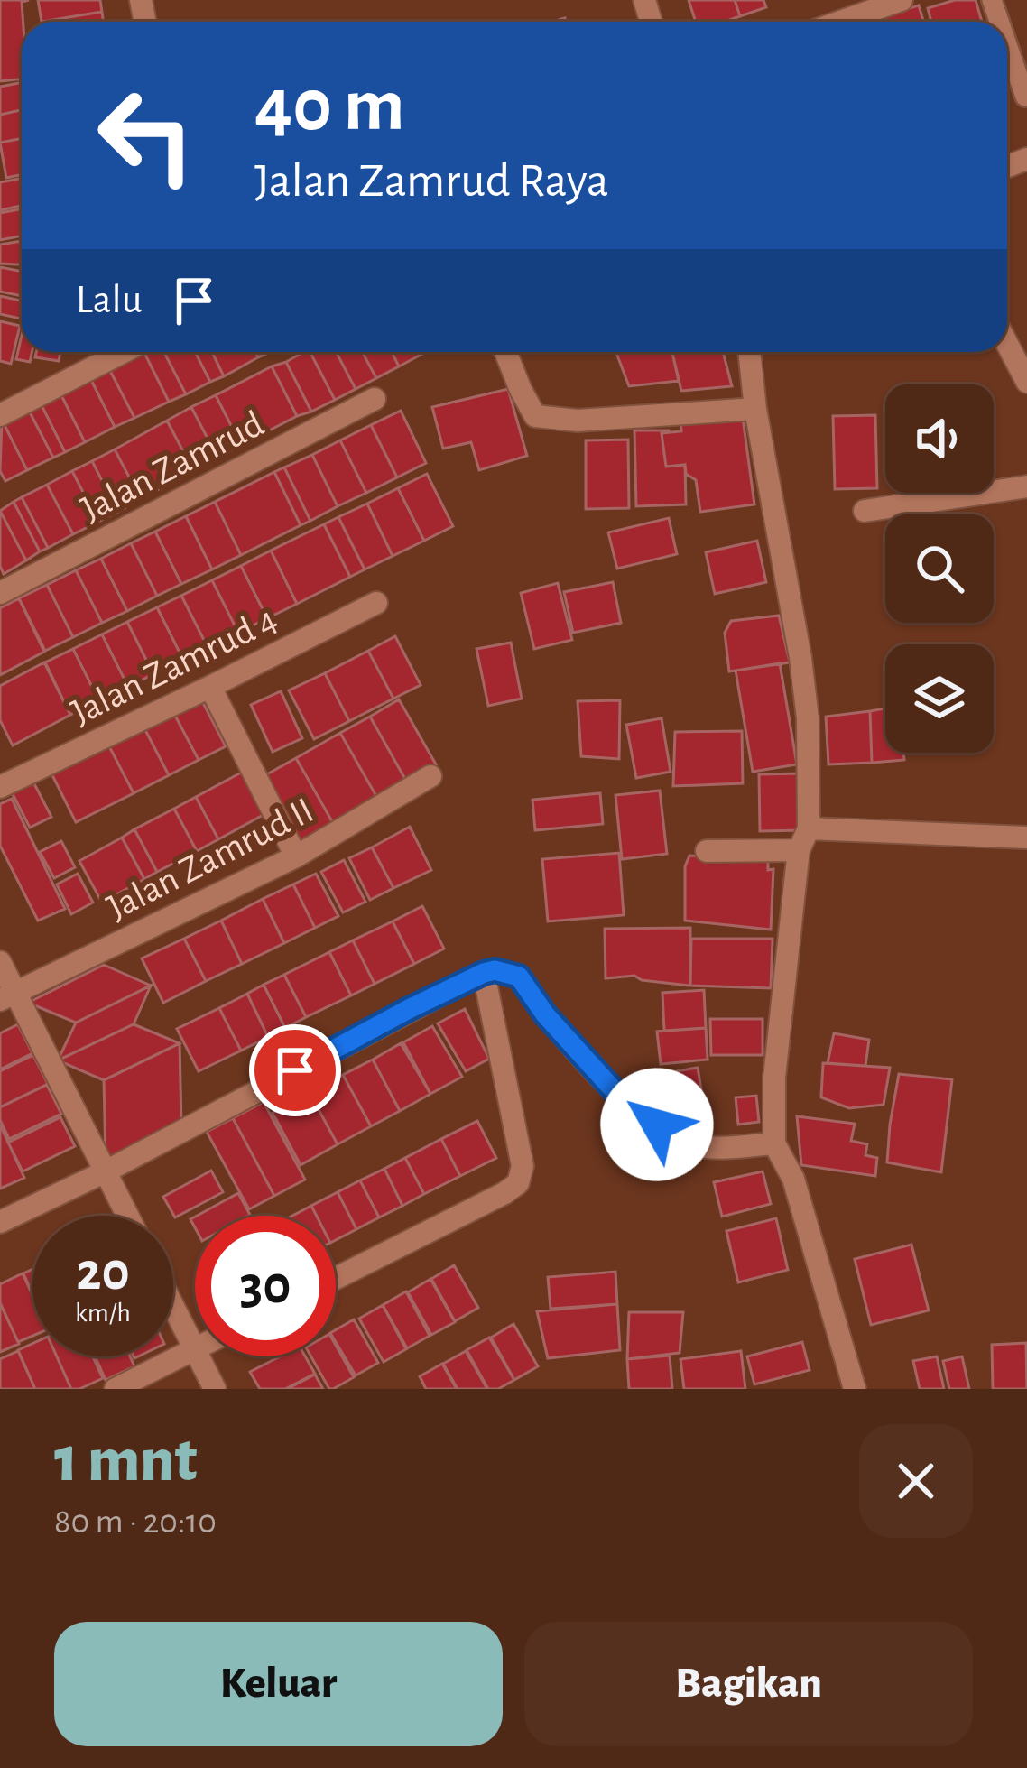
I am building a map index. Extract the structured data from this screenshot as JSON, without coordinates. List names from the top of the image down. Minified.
{"streets":{"street":["Jalan Zamrud","Jalan Zamrud 4","Jalan Zamrud II"]},"page":{"turn":["40 m","Jalan Zamrud Raya"],"then":"Lalu","speed":"20 km/h","limit":"30","heading":["1 mnt","80 m · 20:10"],"buttons":["Keluar","Bagikan"]}}
